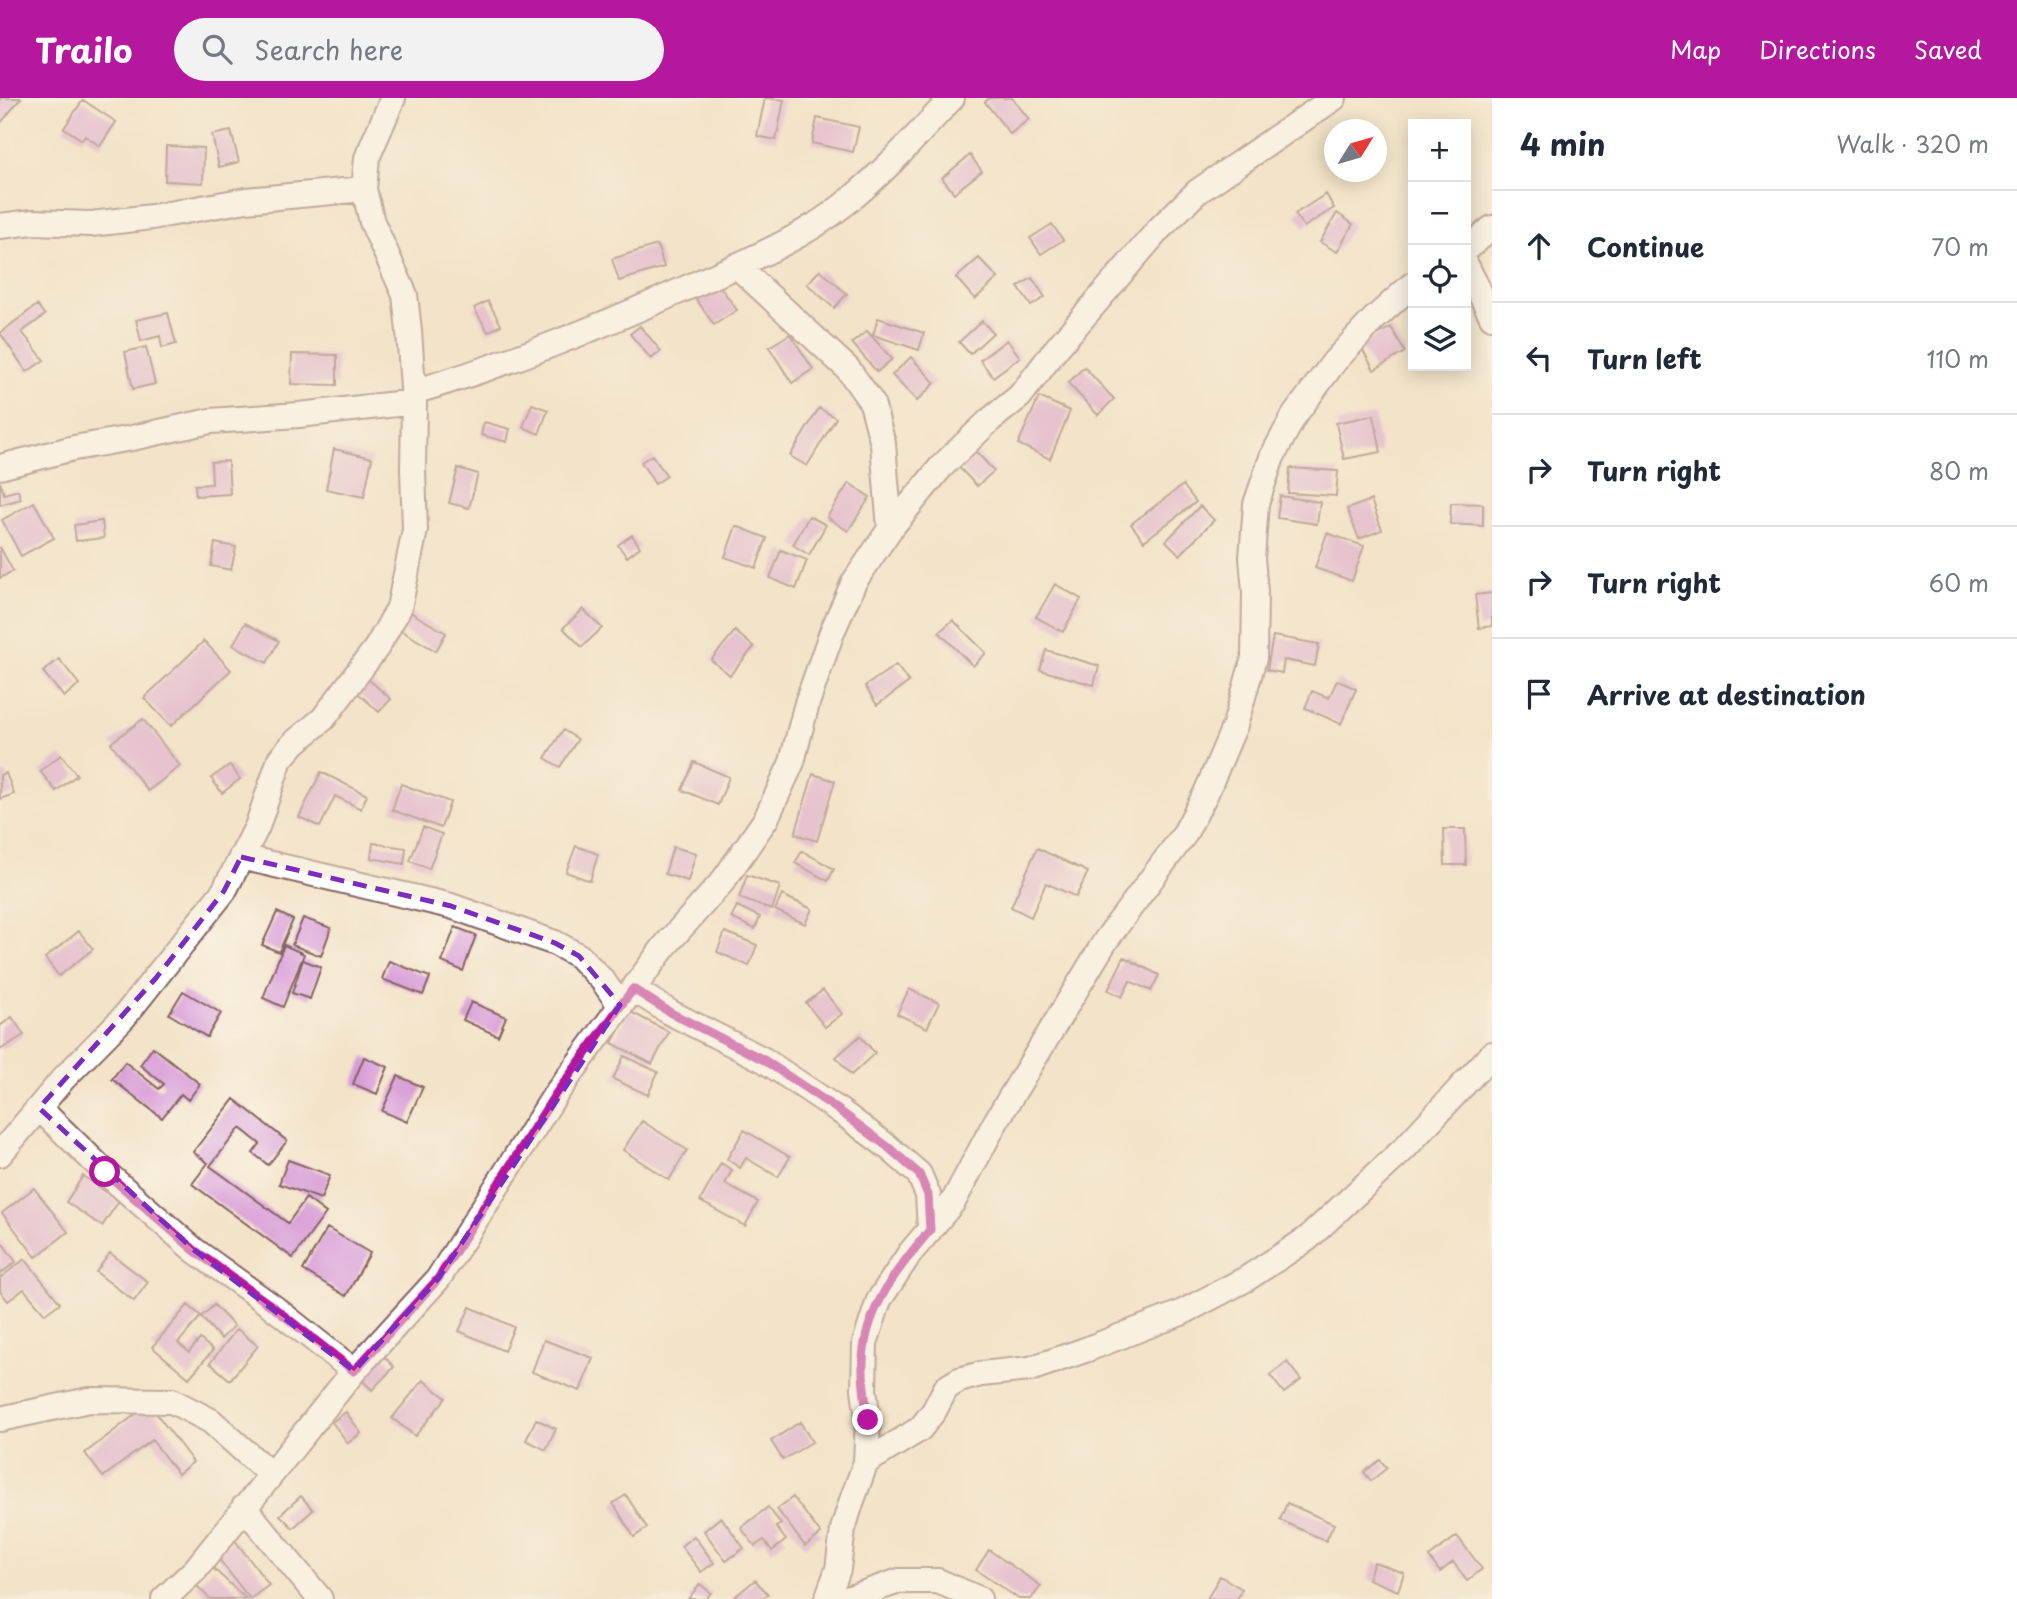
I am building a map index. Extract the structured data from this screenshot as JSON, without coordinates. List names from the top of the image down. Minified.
{"north":"top right","page":{"header":"Trailo","search":"Search here","nav":["Map","Directions","Saved"],"heading":["4 min","Walk · 320 m"],"map_buttons":["+","−"],"list":[["Continue","70 m"],["Turn left","110 m"],["Turn right","80 m"],["Turn right","60 m"],"Arrive at destination"]}}
